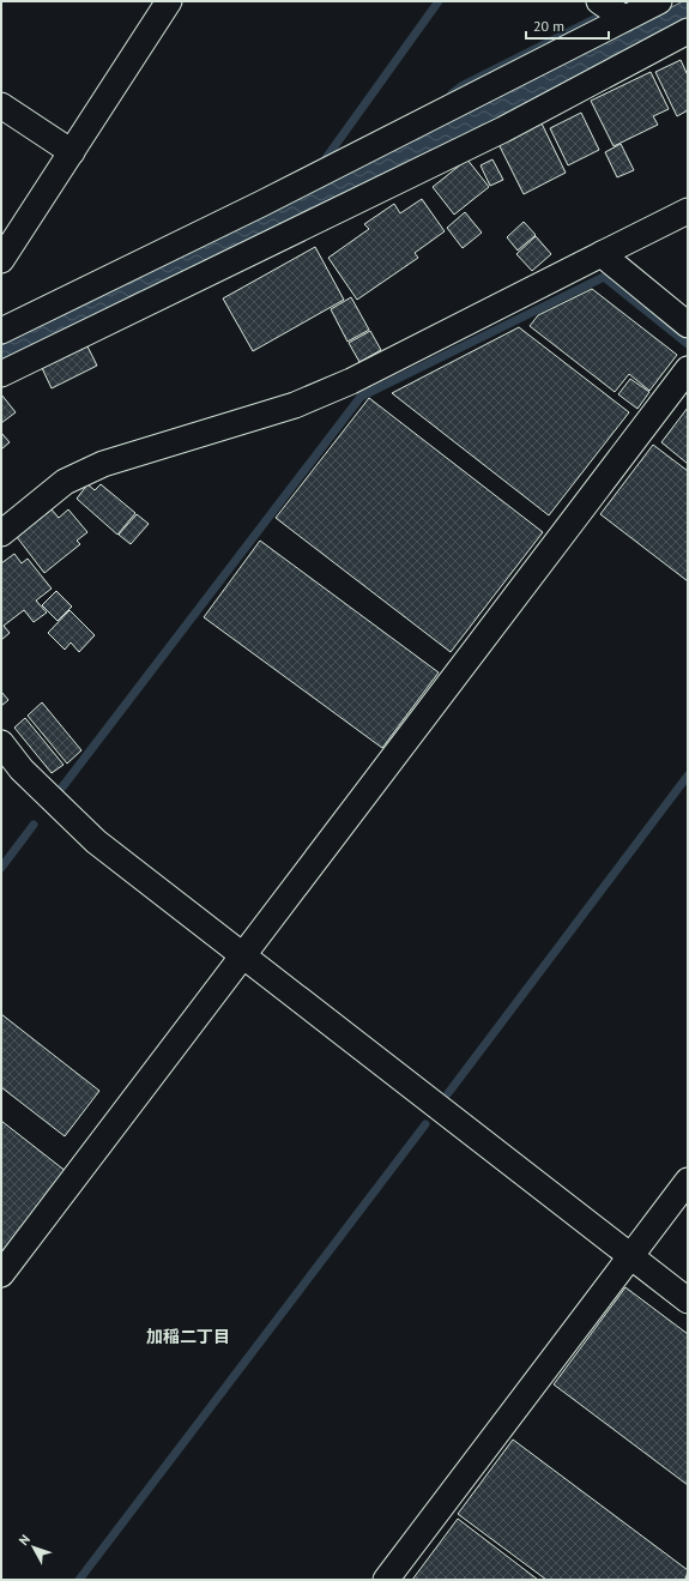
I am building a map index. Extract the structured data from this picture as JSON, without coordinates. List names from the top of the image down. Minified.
{"districts":["加稲二丁目"],"scale_bar":"20 m","north":"top left"}
